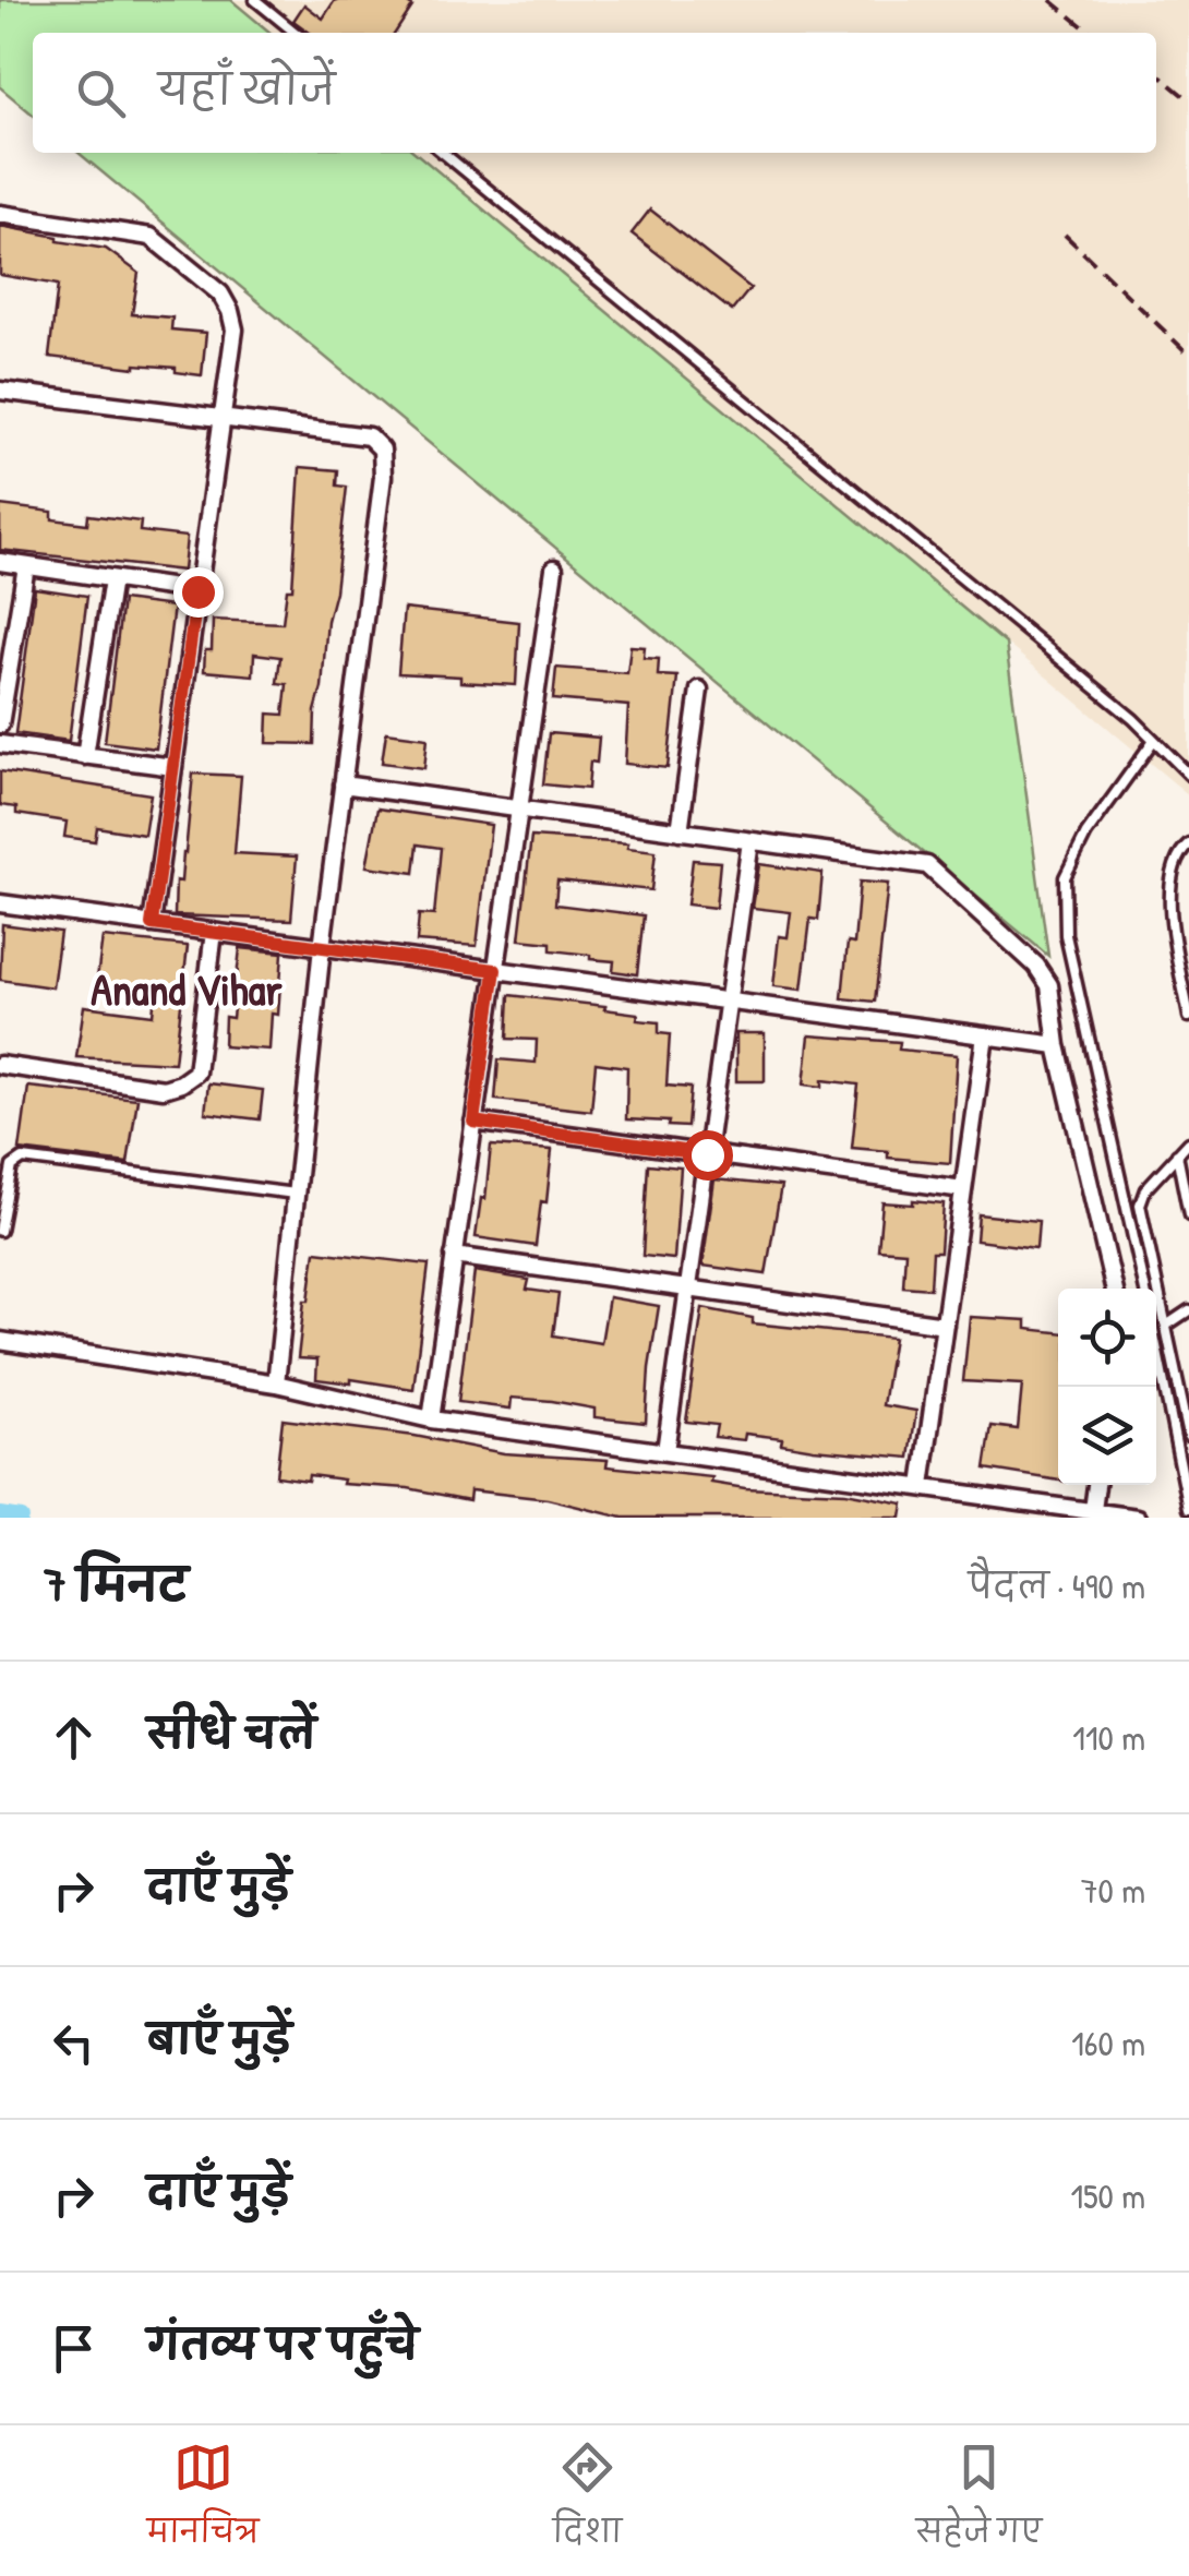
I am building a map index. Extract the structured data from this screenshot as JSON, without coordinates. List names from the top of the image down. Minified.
{"districts":["Anand Vihar"],"page":{"search":"यहाँ खोजें","heading":["7 मिनट","पैदल · 490 m"],"list":[["सीधे चलें","110 m"],["दाएँ मुड़ें","70 m"],["बाएँ मुड़ें","160 m"],["दाएँ मुड़ें","150 m"],"गंतव्य पर पहुँचे"],"nav":["मानचित्र","दिशा","सहेजे गए"]}}
